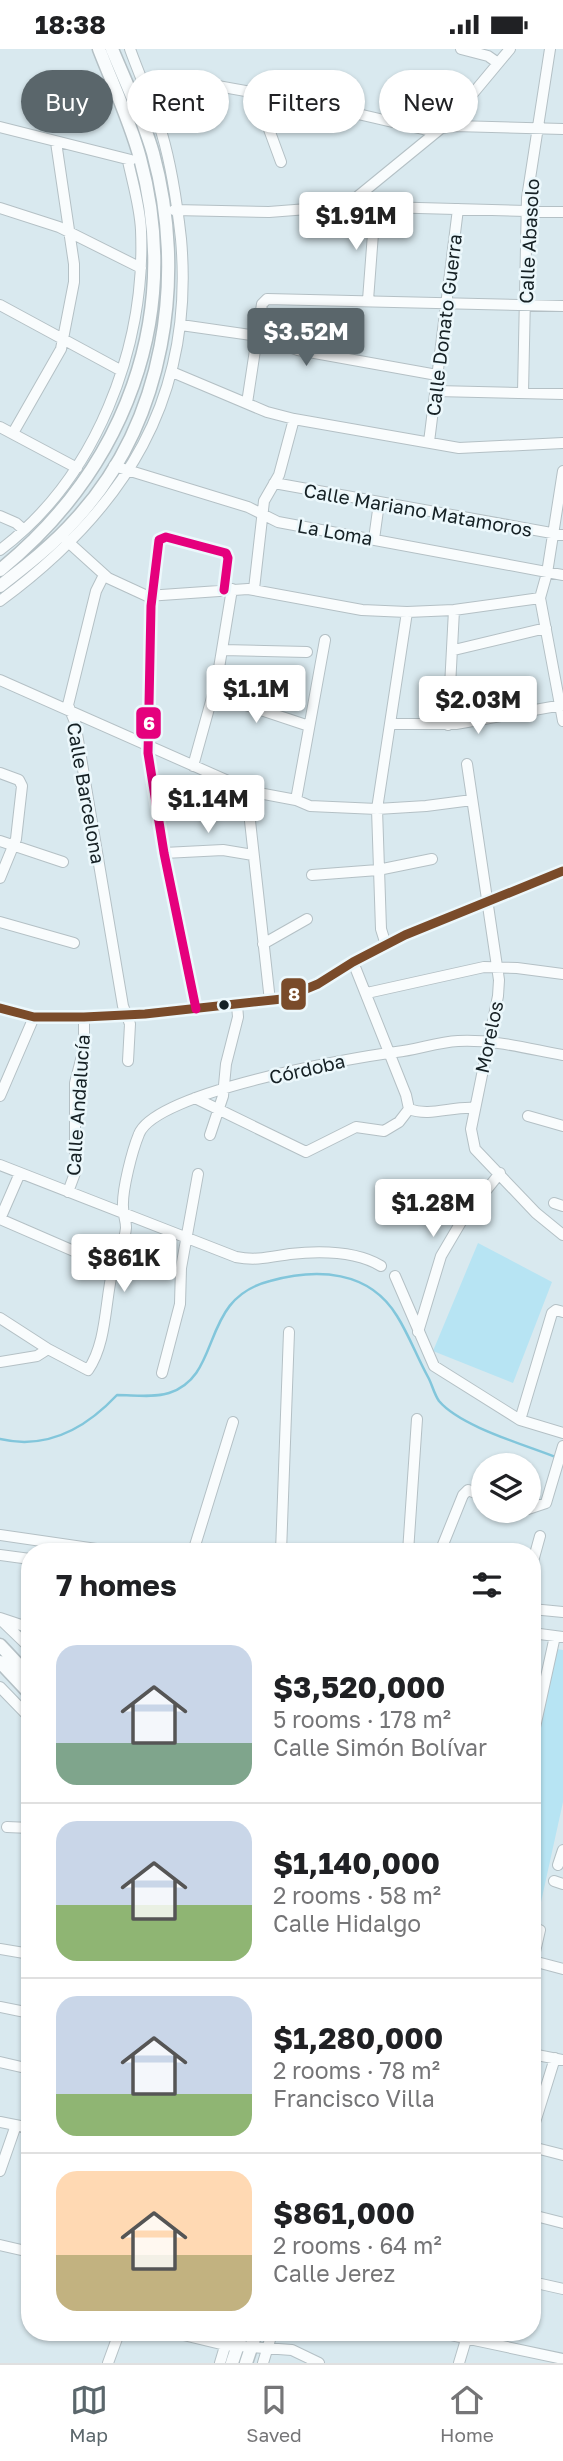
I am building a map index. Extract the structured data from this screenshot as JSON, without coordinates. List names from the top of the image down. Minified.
{"streets":{"street":["Calle Abasolo","Calle Donato Guerra","Calle Mariano Matamoros","La Loma","Calle Barcelona","Morelos","Córdoba","Calle Andalucía"]},"crossings":[["Morelos","Córdoba"]],"lines":["transit line 6","transit line 8"],"page":{"status":"18:38","chip":["Buy","Rent","Filters","New"],"price":["$1.91M","$3.52M","$1.1M","$2.03M","$1.14M","$1.28M","$861K"],"heading":"7 homes","list":[{"name":"$3,520,000","note":"5 rooms · 178 m² · Calle Simón Bolívar"},{"name":"$1,140,000","note":"2 rooms · 58 m² · Calle Hidalgo"},{"name":"$1,280,000","note":"2 rooms · 78 m² · Francisco Villa"},{"name":"$861,000","note":"2 rooms · 64 m² · Calle Jerez"}],"tabs":["Map","Saved","Home"]}}
